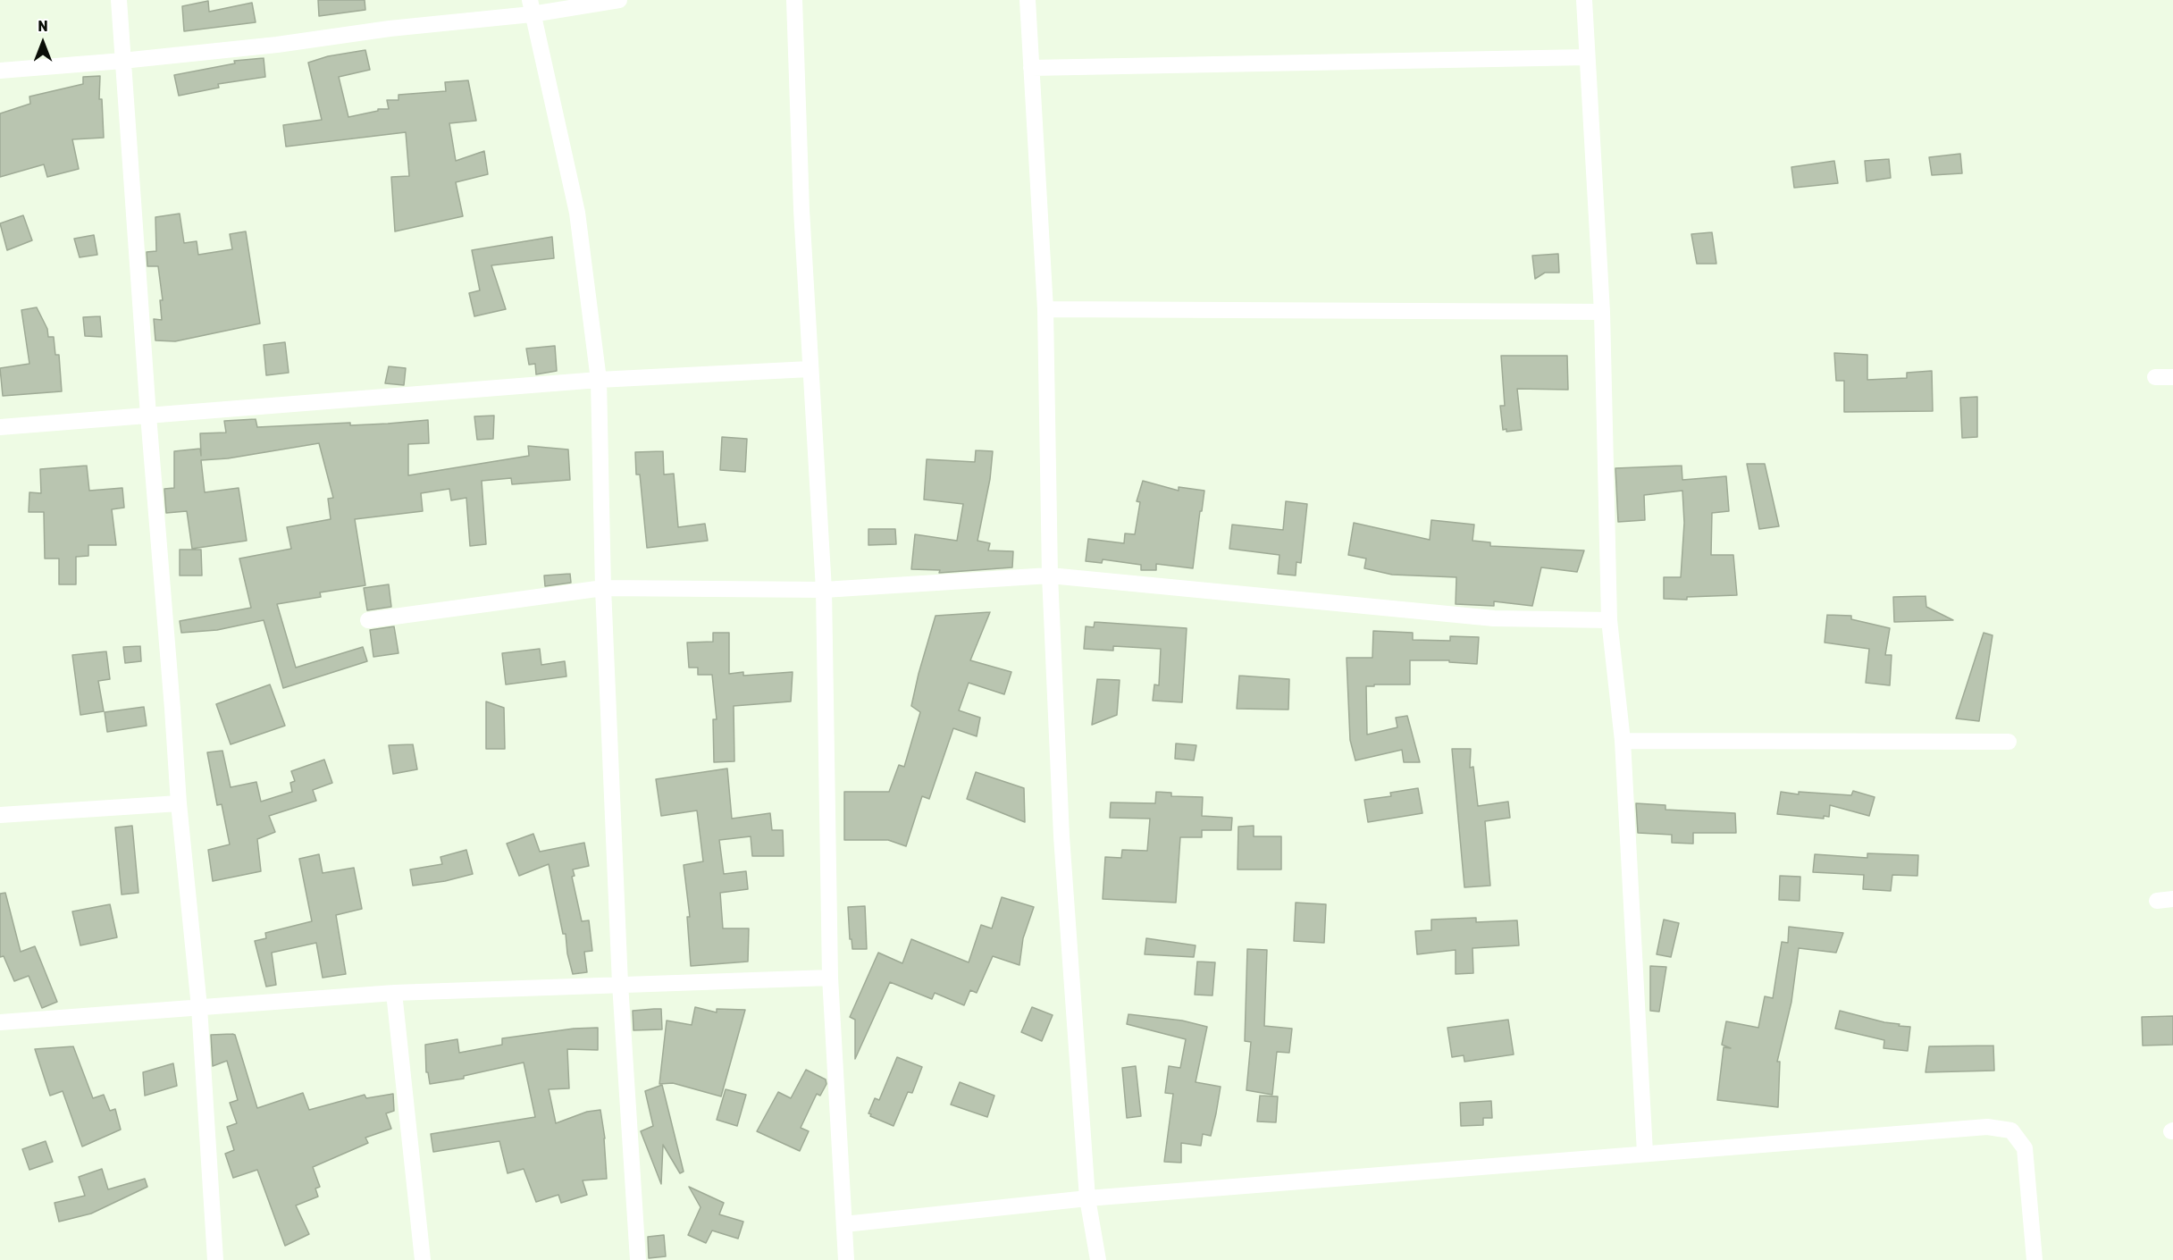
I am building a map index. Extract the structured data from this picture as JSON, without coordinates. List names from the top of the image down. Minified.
{"north":"top"}
